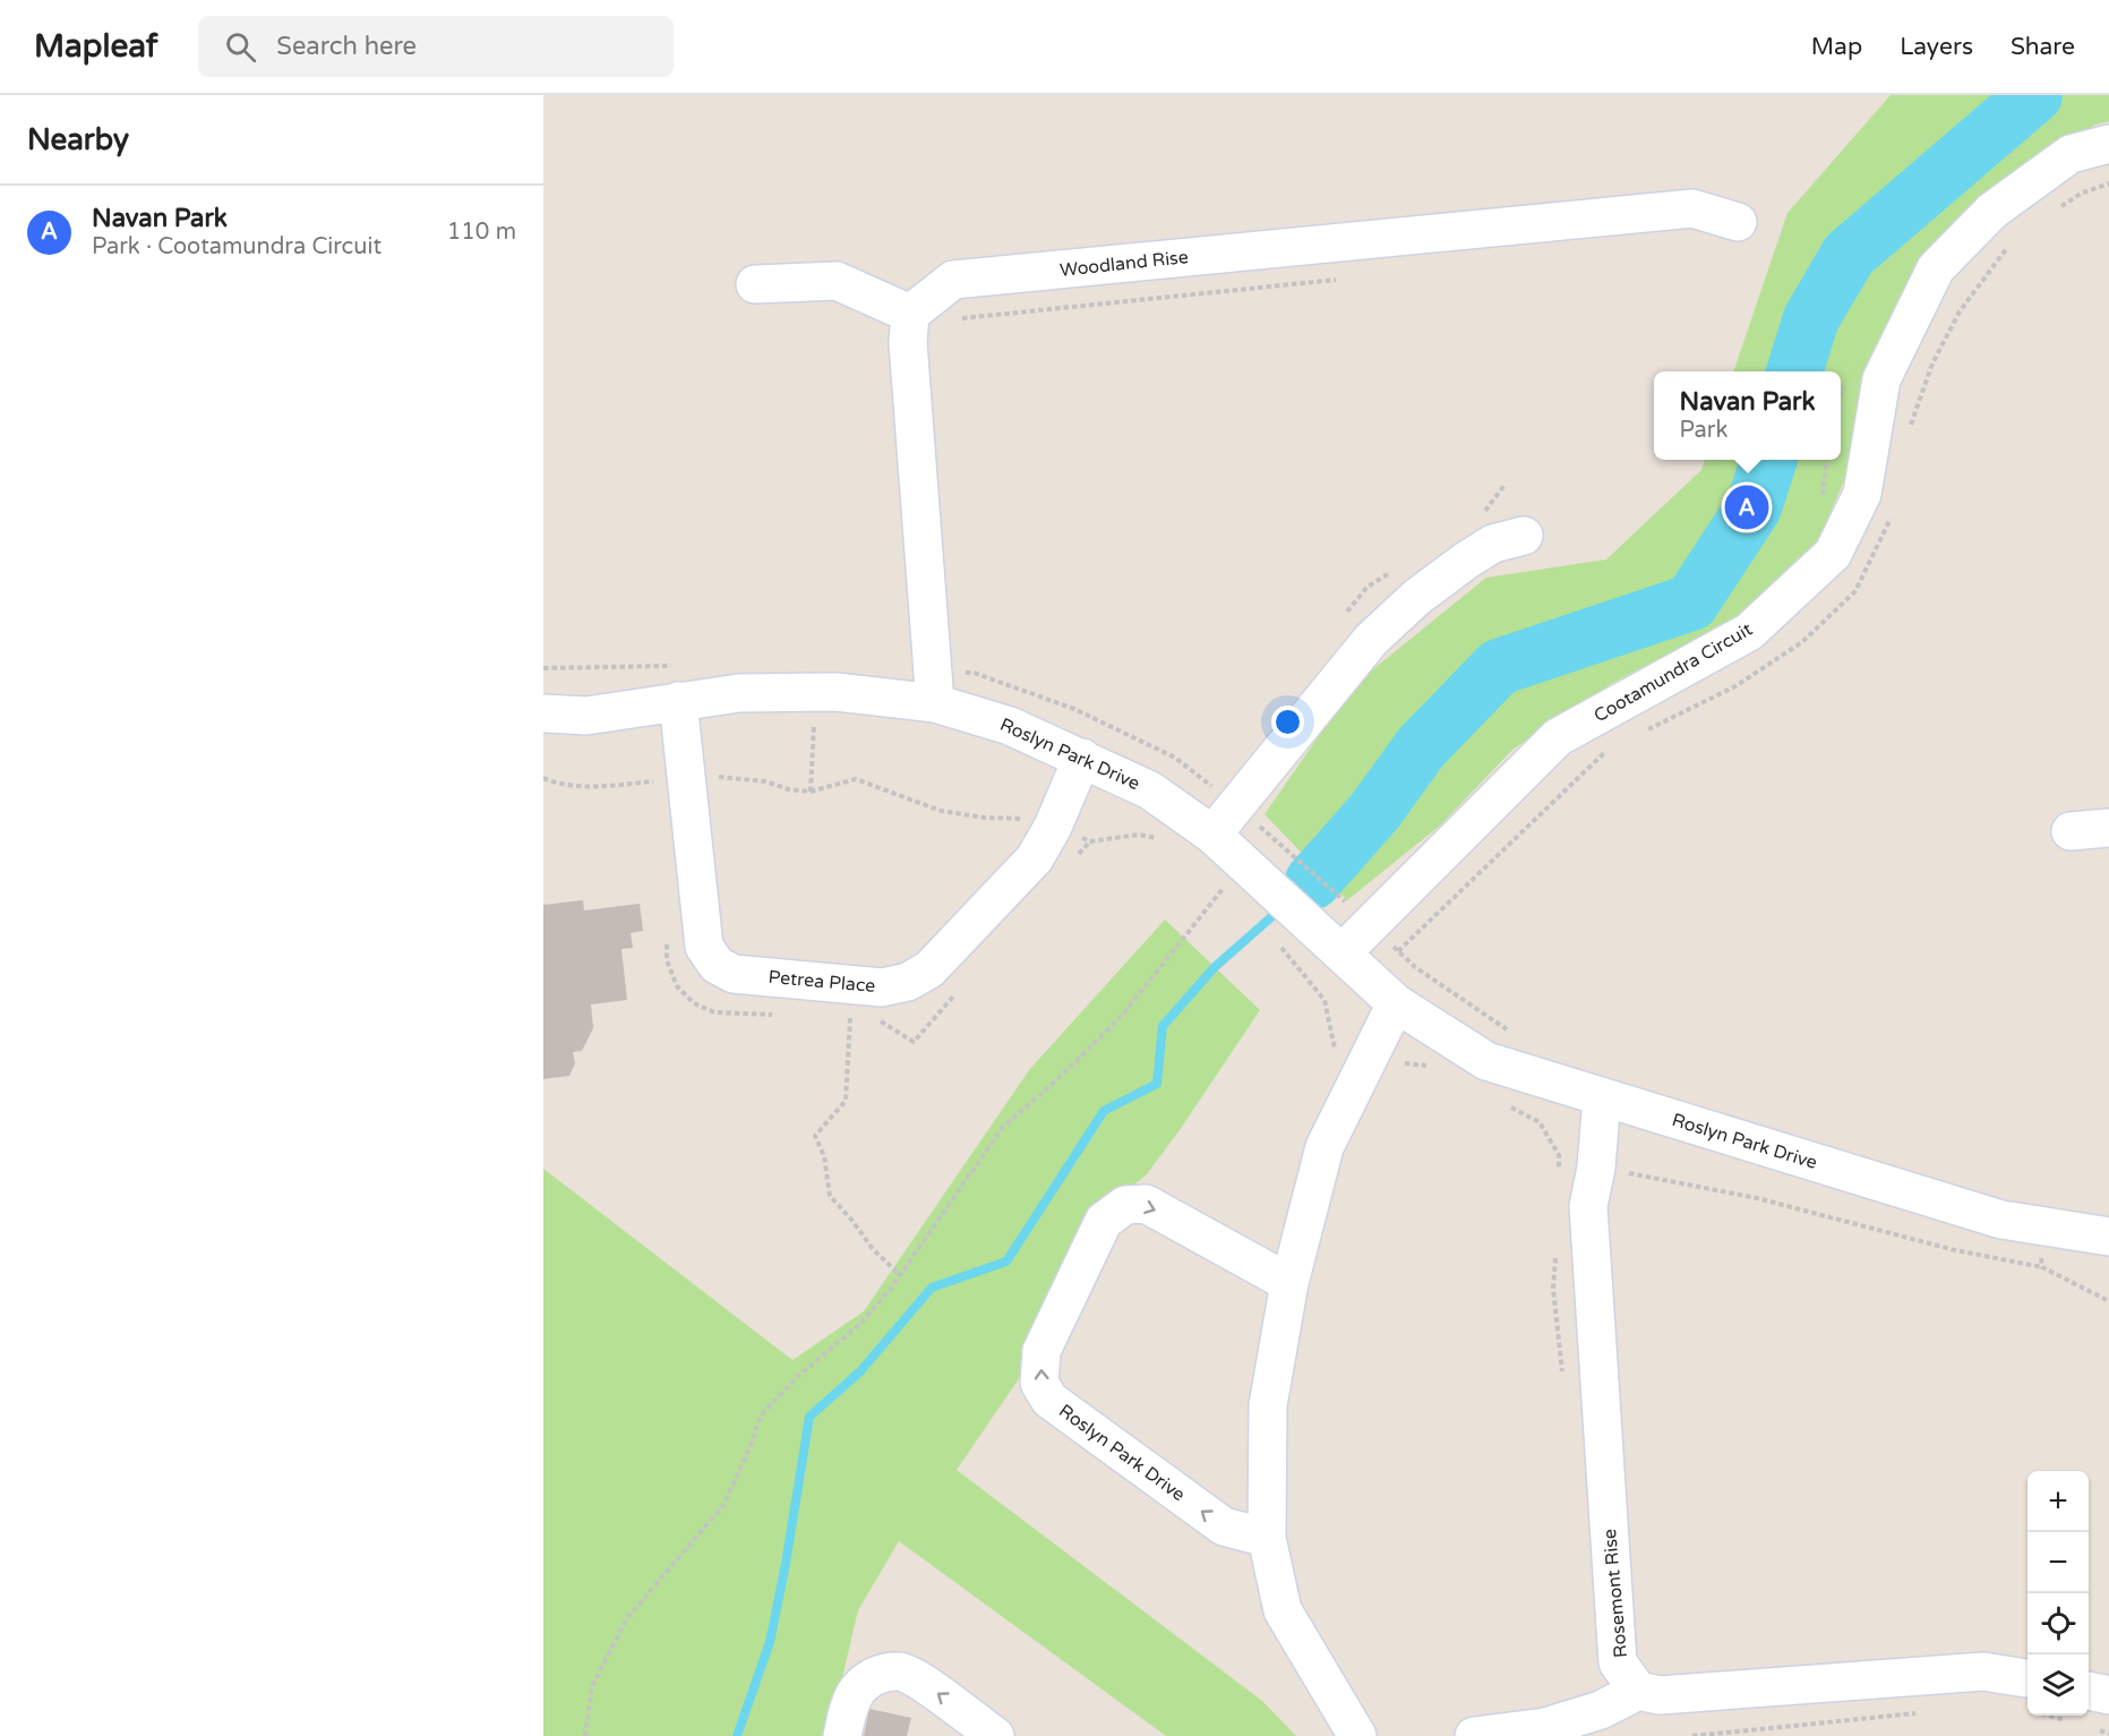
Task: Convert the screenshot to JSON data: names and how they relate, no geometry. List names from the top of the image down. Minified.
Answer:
{"streets":{"street":["Woodland Rise","Cootamundra Circuit","Roslyn Park Drive","Petrea Place","Rosemont Rise"]},"crossings":[["Cootamundra Circuit","Roslyn Park Drive"],["Roslyn Park Drive","Petrea Place"],["Roslyn Park Drive","Rosemont Rise"]],"page":{"header":"Mapleaf","search":"Search here","nav":["Map","Layers","Share"],"heading":"Nearby","list":[{"mark":"A","name":"Navan Park","note":"Park · Cootamundra Circuit","value":"110 m"}],"popup":["Navan Park","Park"],"pins":"A","map_buttons":["+","−"]}}
